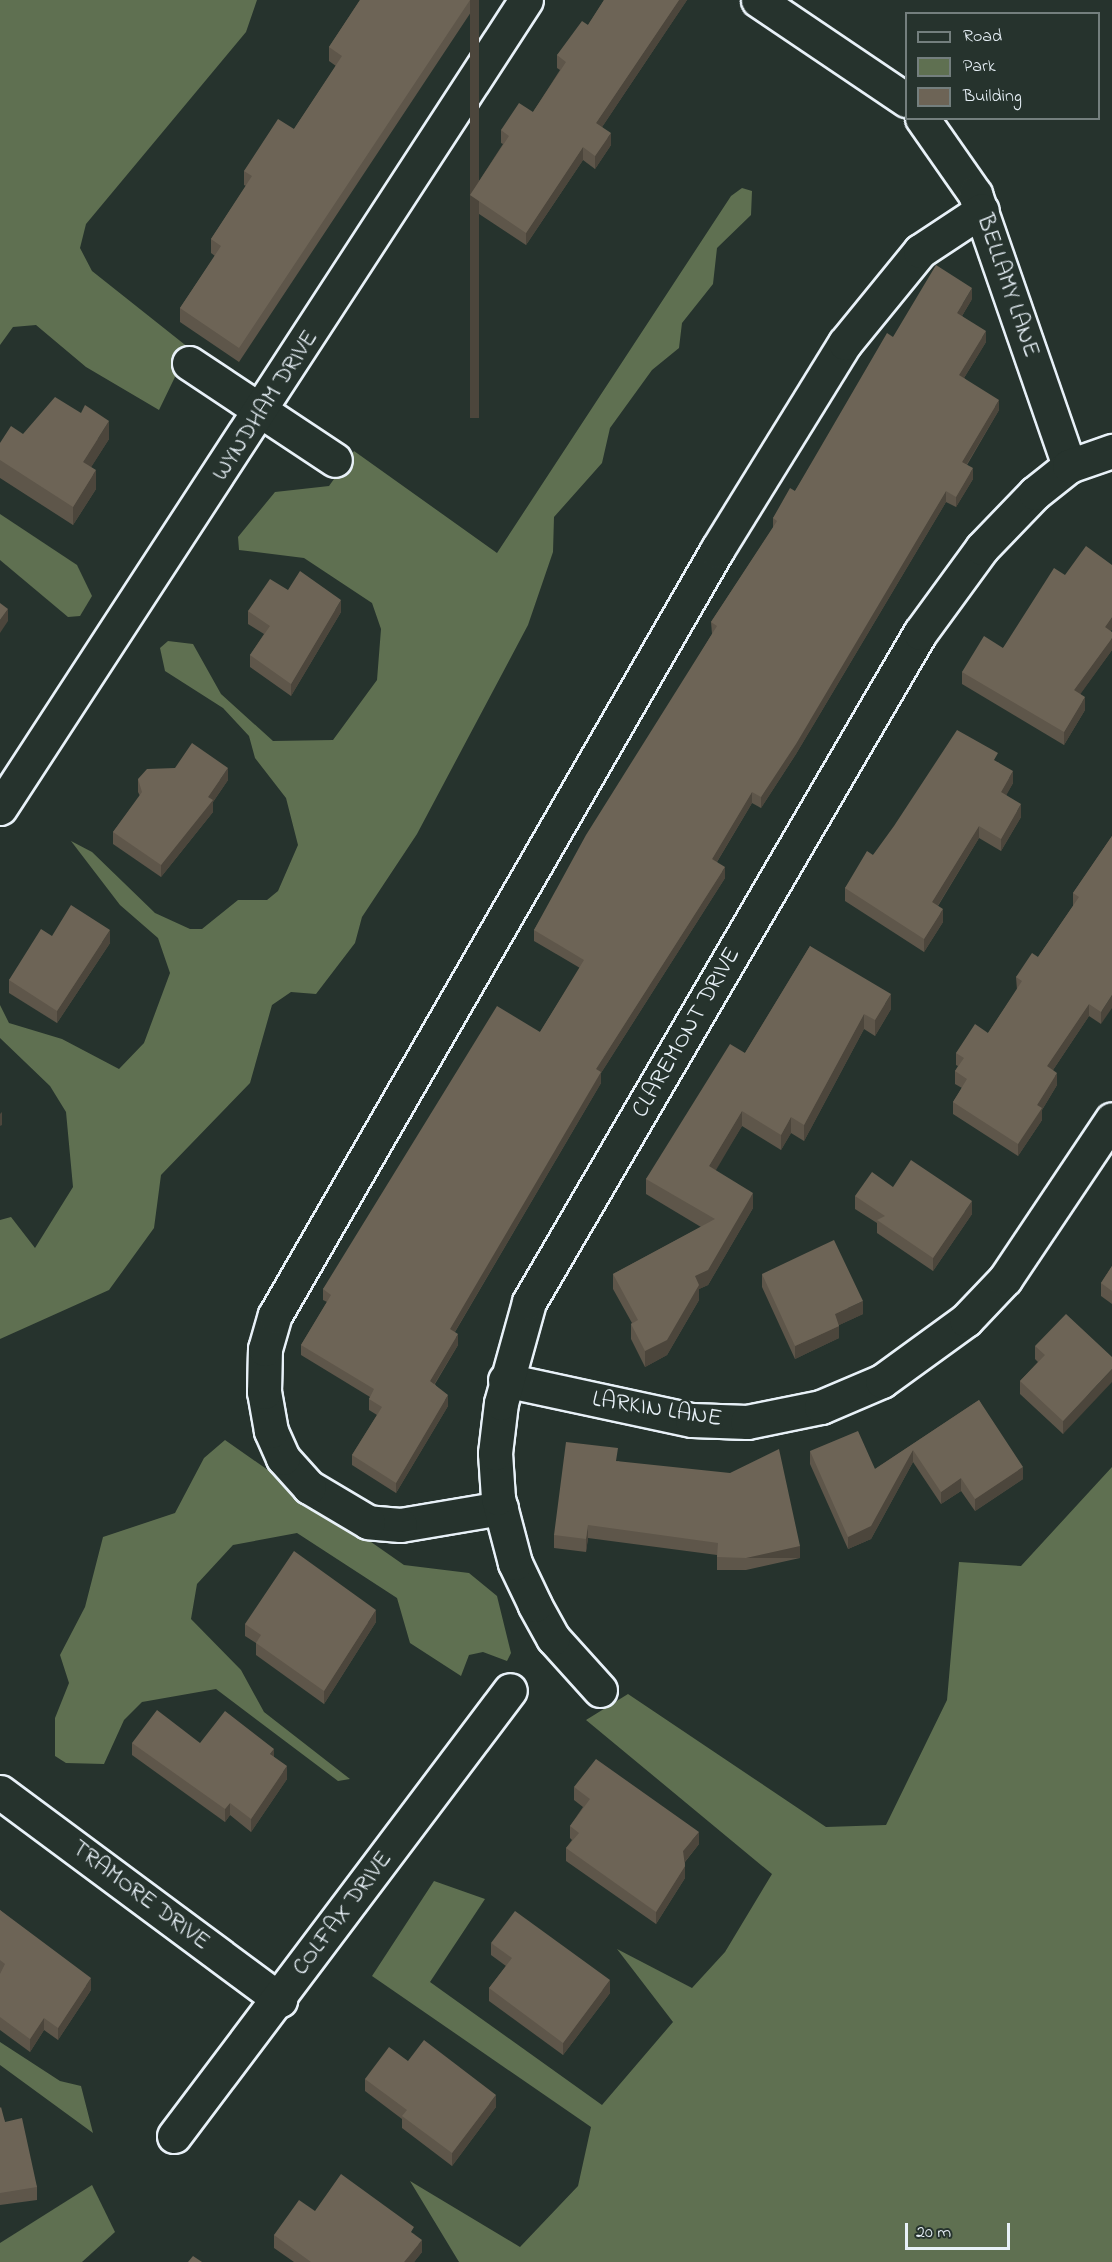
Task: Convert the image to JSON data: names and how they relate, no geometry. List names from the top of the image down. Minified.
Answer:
{"streets":{"street":["BELLAMY LANE","WYNDHAM DRIVE","CLAREMONT DRIVE","LARKIN LANE","TRAMORE DRIVE","COLFAX DRIVE"]},"crossings":[["BELLAMY LANE","CLAREMONT DRIVE"],["CLAREMONT DRIVE","LARKIN LANE"],["TRAMORE DRIVE","COLFAX DRIVE"]],"legend":["Road","Park","Building"],"scale_bar":"20 m"}
